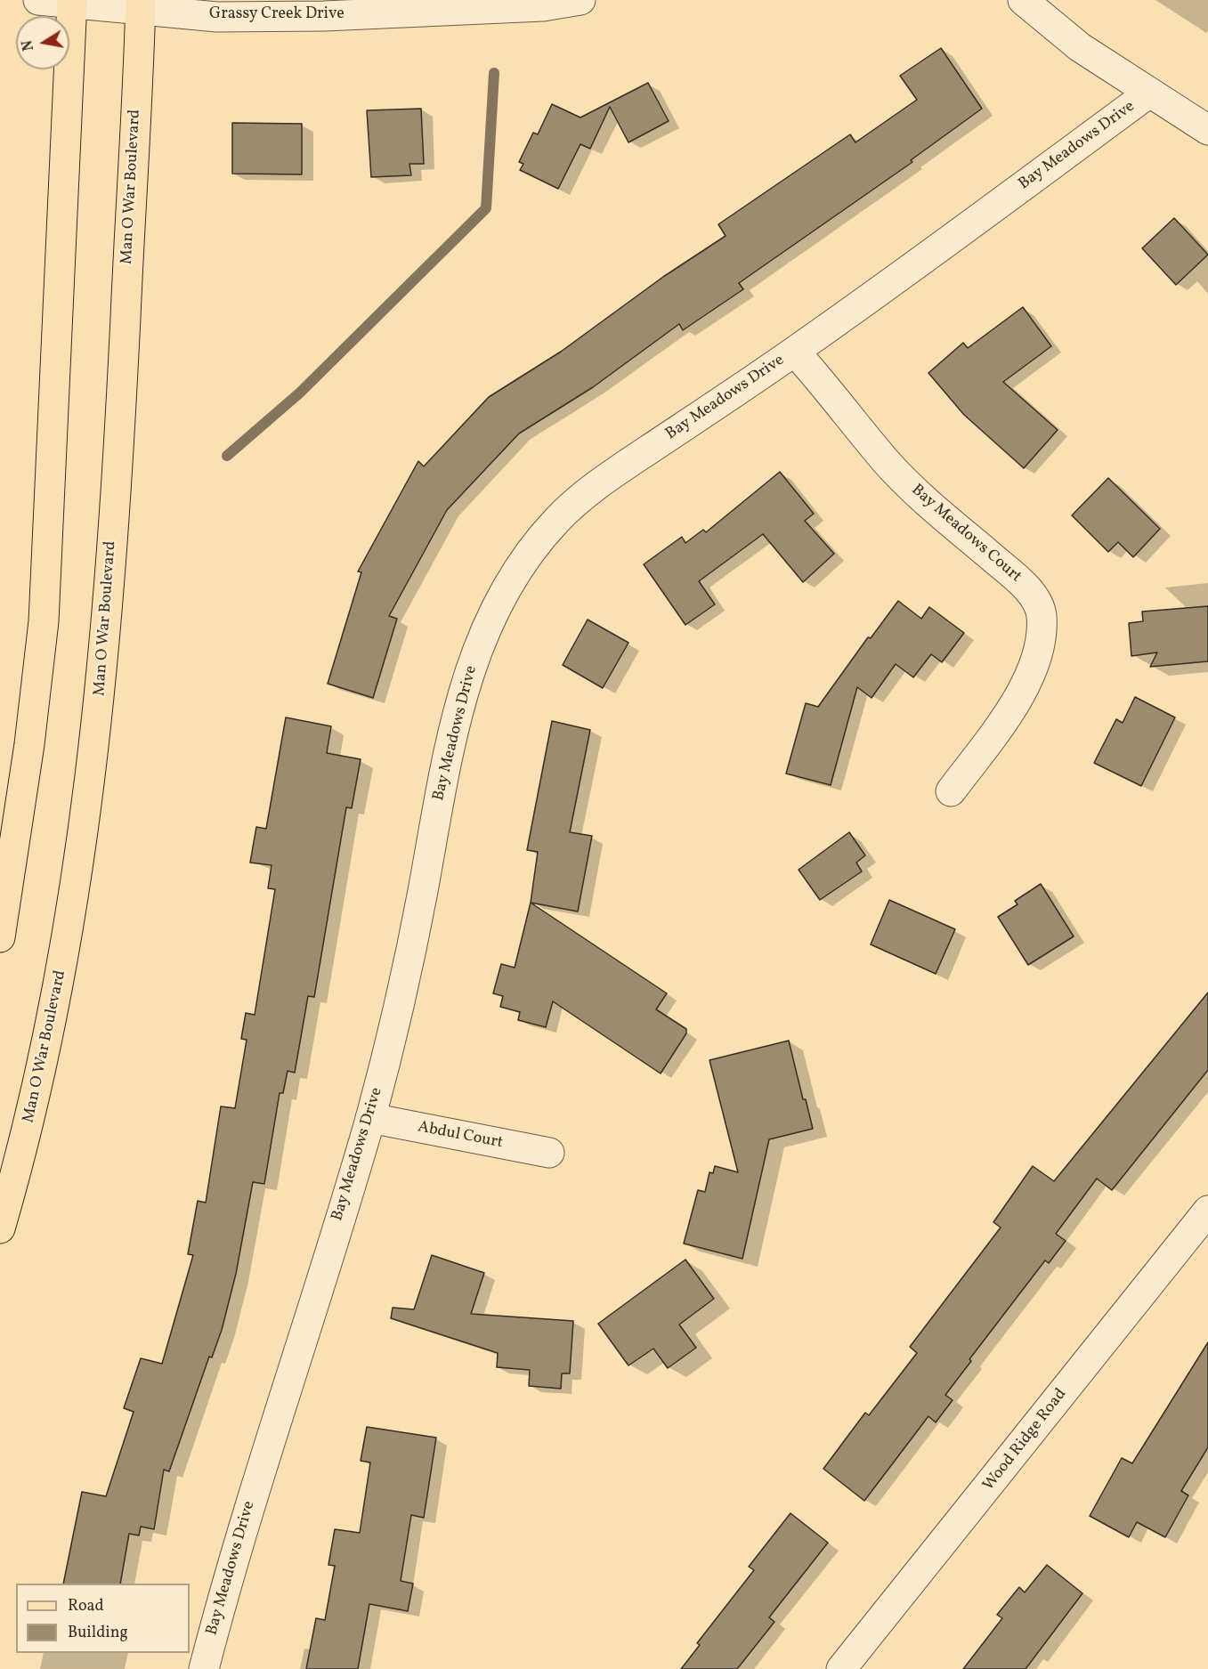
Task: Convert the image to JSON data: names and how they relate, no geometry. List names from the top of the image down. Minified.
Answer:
{"streets":{"main road":["Man O War Boulevard"],"street":["Grassy Creek Drive","Bay Meadows Drive","Bay Meadows Court","Abdul Court","Wood Ridge Road"]},"crossings":[["Grassy Creek Drive","Man O War Boulevard"],["Bay Meadows Drive","Bay Meadows Court"],["Bay Meadows Drive","Abdul Court"]],"legend":["Road","Building"],"north":"left"}
